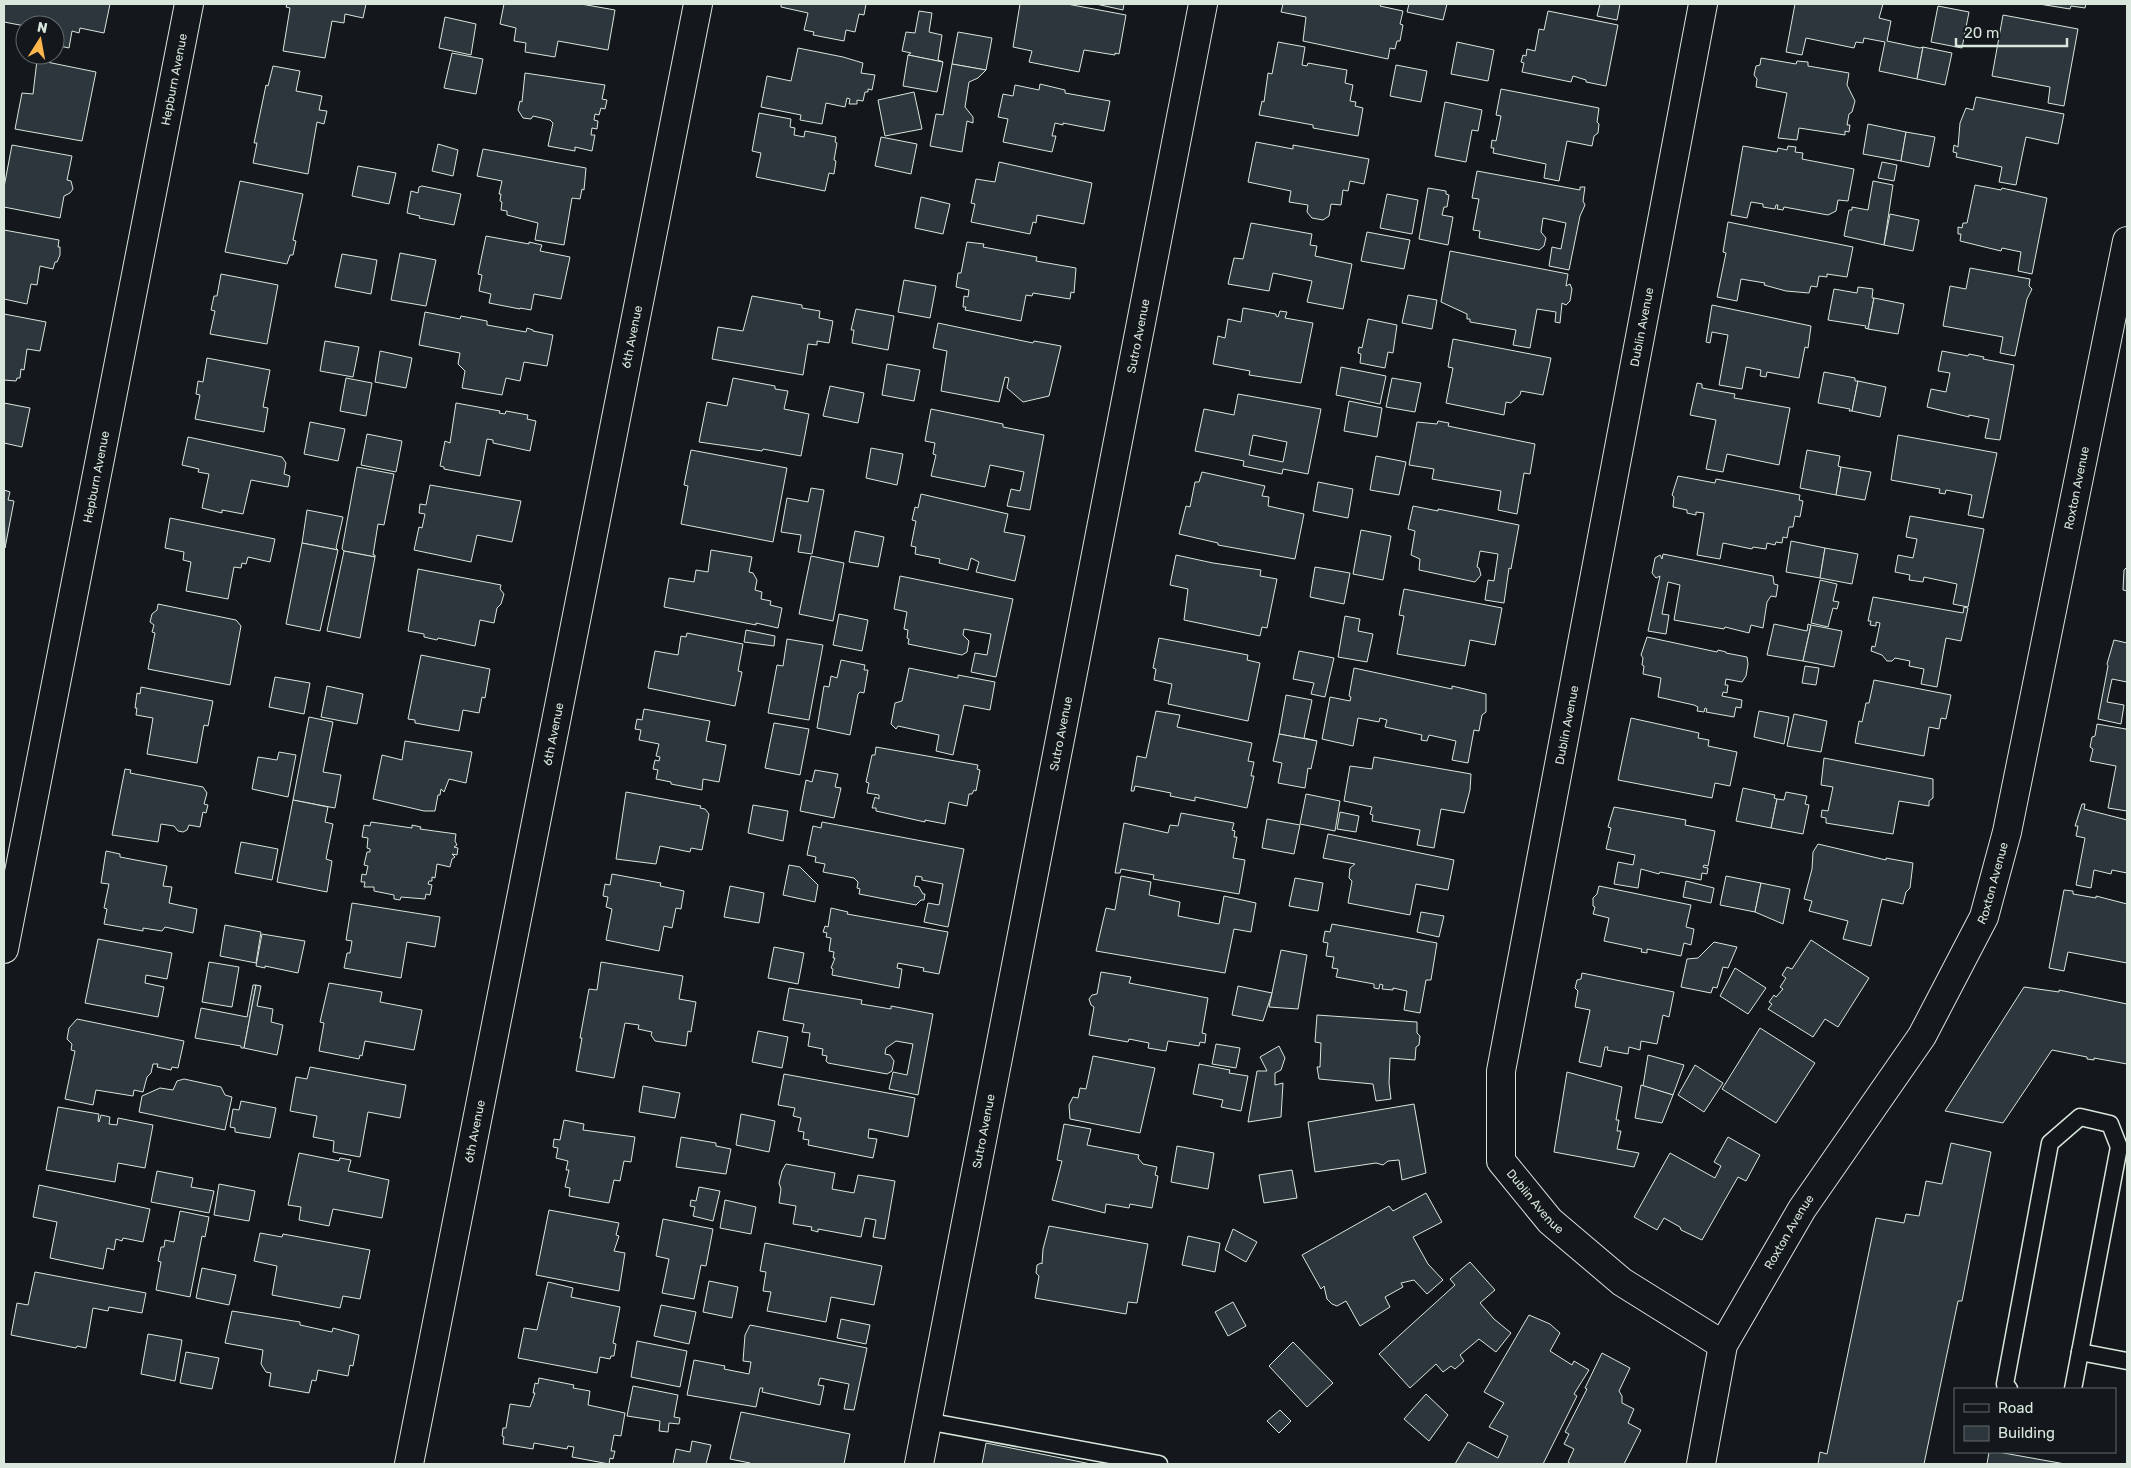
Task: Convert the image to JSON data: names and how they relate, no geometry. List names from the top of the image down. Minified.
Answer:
{"streets":{"street":["Hepburn Avenue","Dublin Avenue","Sutro Avenue","6th Avenue","Roxton Avenue"]},"crossings":[["Dublin Avenue","Roxton Avenue"]],"legend":["Road","Building"],"scale_bar":"20 m","north":"top"}
